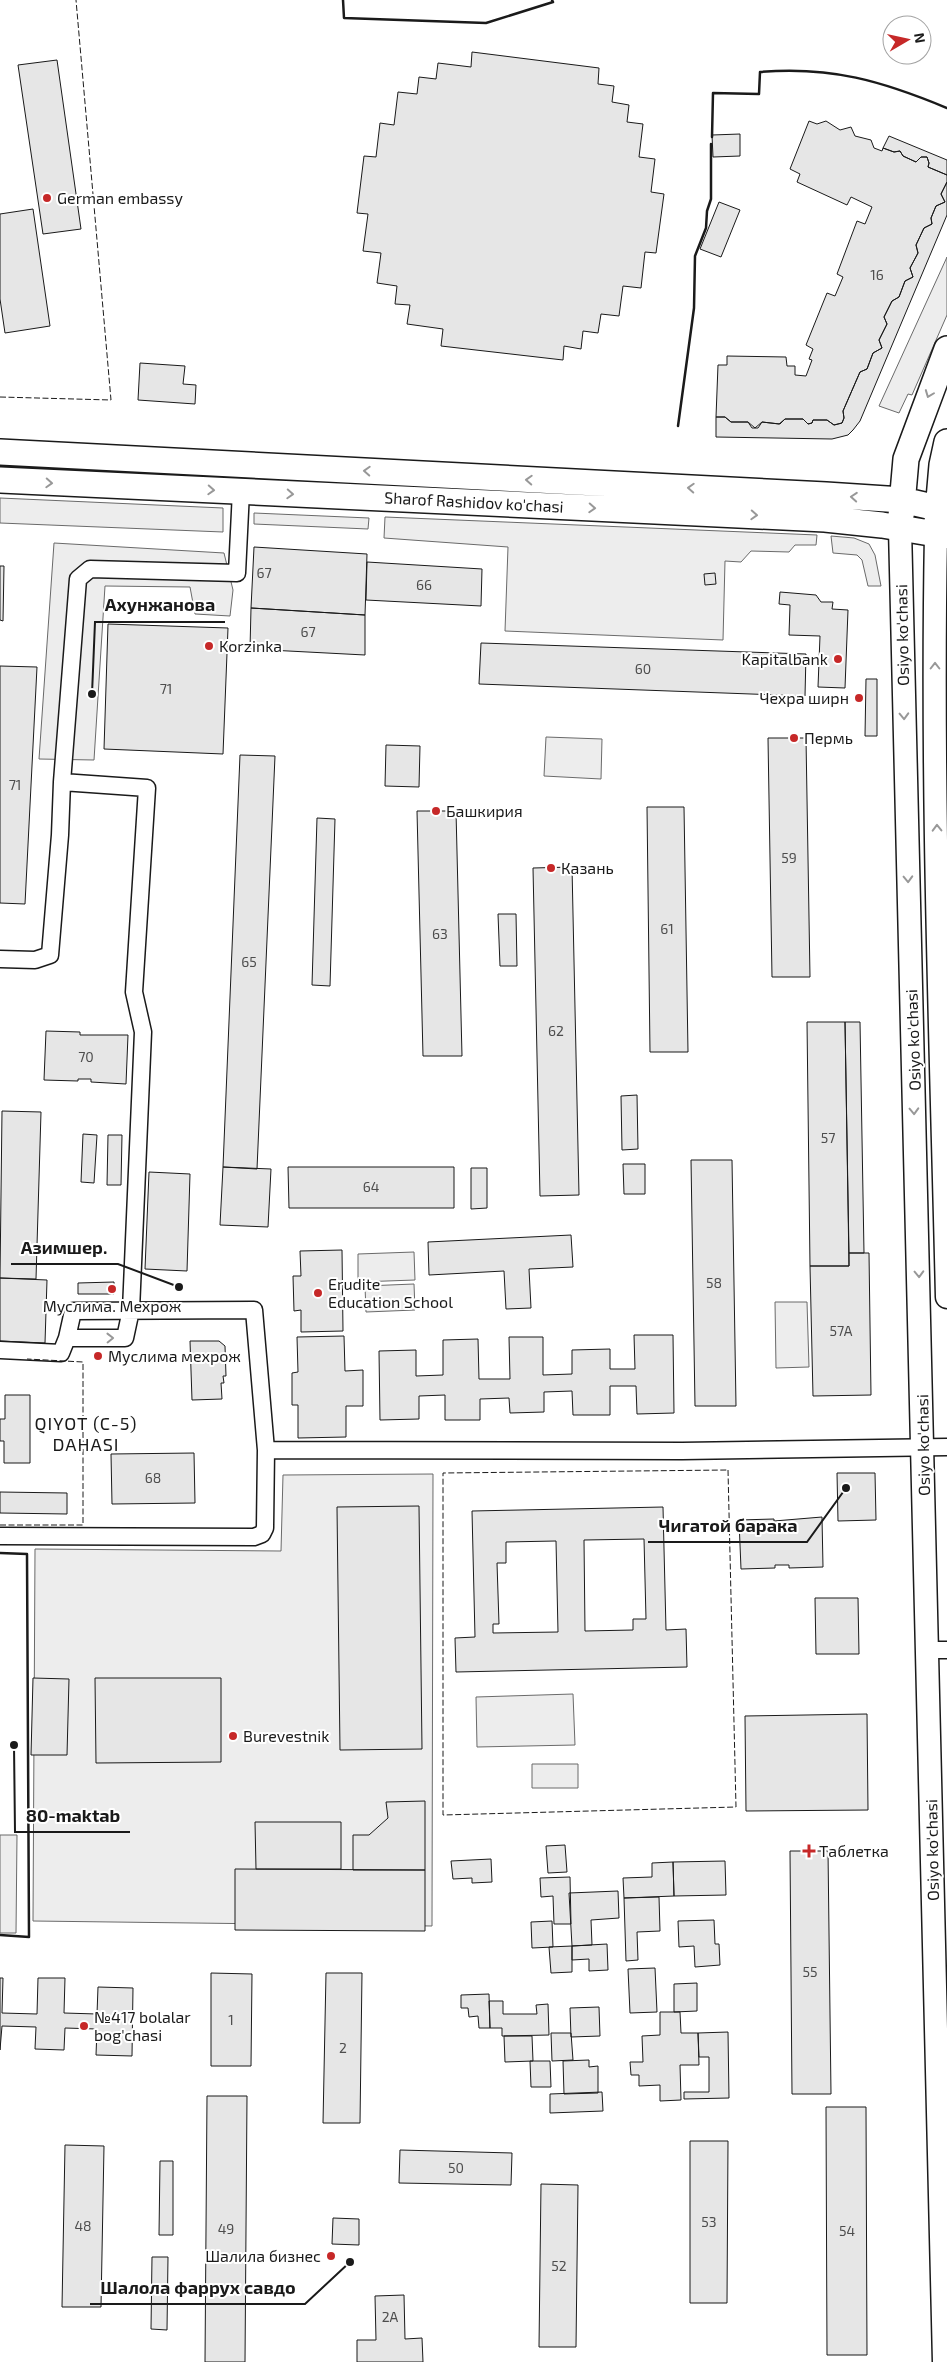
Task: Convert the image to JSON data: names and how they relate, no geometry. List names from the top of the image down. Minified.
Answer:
{"streets":{"main road":["Sharof Rashidov ko'chasi","Osiyo ko'chasi"]},"crossings":[["Sharof Rashidov ko'chasi","Osiyo ko'chasi"]],"districts":["QIYOT (C-5) DAHASI"],"places":{"other":["German embassy","Korzinka","Kapitalbank","Ахунжанова","Чехра ширн","Пермь","Башкирия","Казань","Азимшер.","Муслима. Мехрож","Erudite Education School","Муслима мехрож","Чигатой барака","Burevestnik","80-maktab","№417 bolalar bog'chasi","Шалила бизнес","Шалола фаррух савдо"],"health":["Таблетка"]},"house_numbers":["16","67","66","67","60","71","71","59","61","63","65","62","70","57","64","58","57A","68","55","1","2","50","53","48","49","54","52","2А"],"north":"right"}
